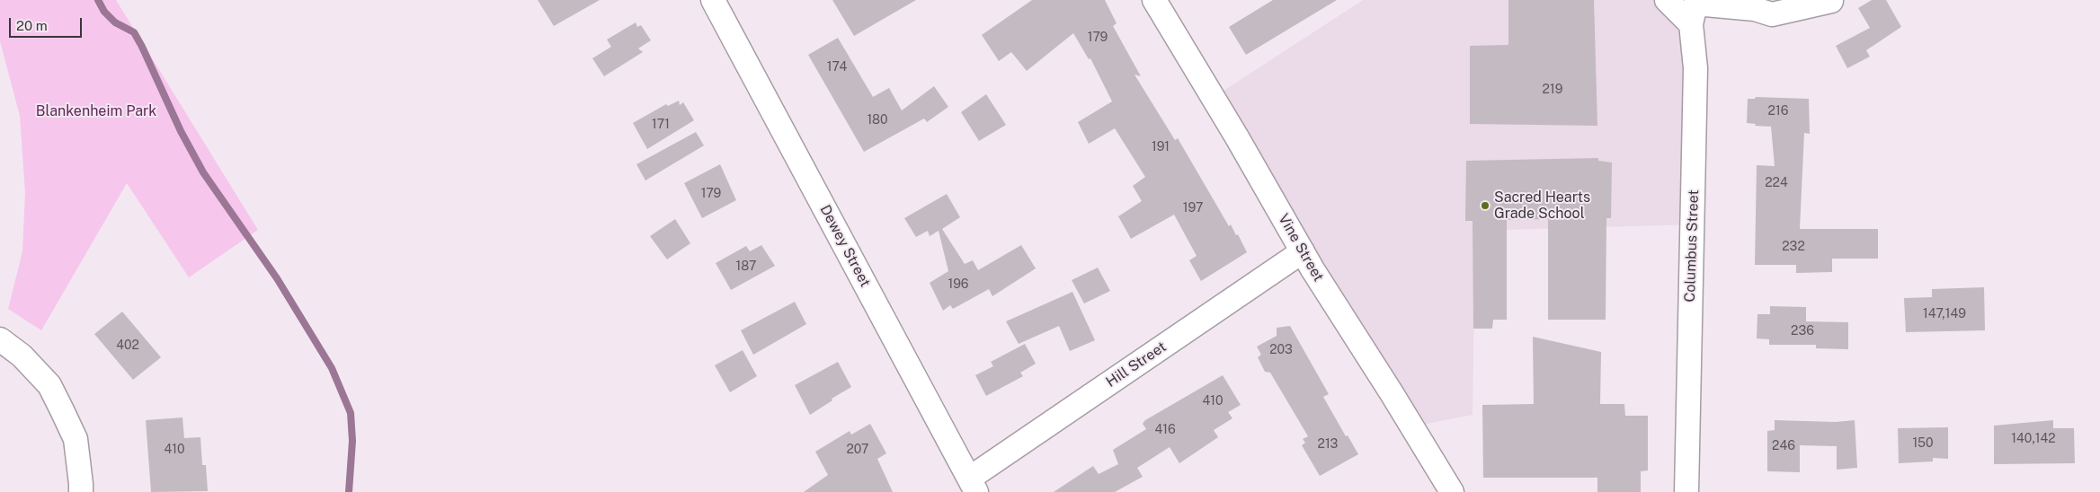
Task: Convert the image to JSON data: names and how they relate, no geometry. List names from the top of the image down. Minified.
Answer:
{"streets":{"street":["Dewey Street","Columbus Street","Vine Street","Hill Street"]},"crossings":[["Dewey Street","Hill Street"],["Vine Street","Hill Street"]],"parks":["Blankenheim Park"],"places":["Sacred Hearts Grade School"],"house_numbers":["179","174","219","216","180","171","191","224","179","197","232","187","196","147,149","236","402","203","410","416","140,142","150","213","246","410","207"],"scale_bar":"20 m"}
